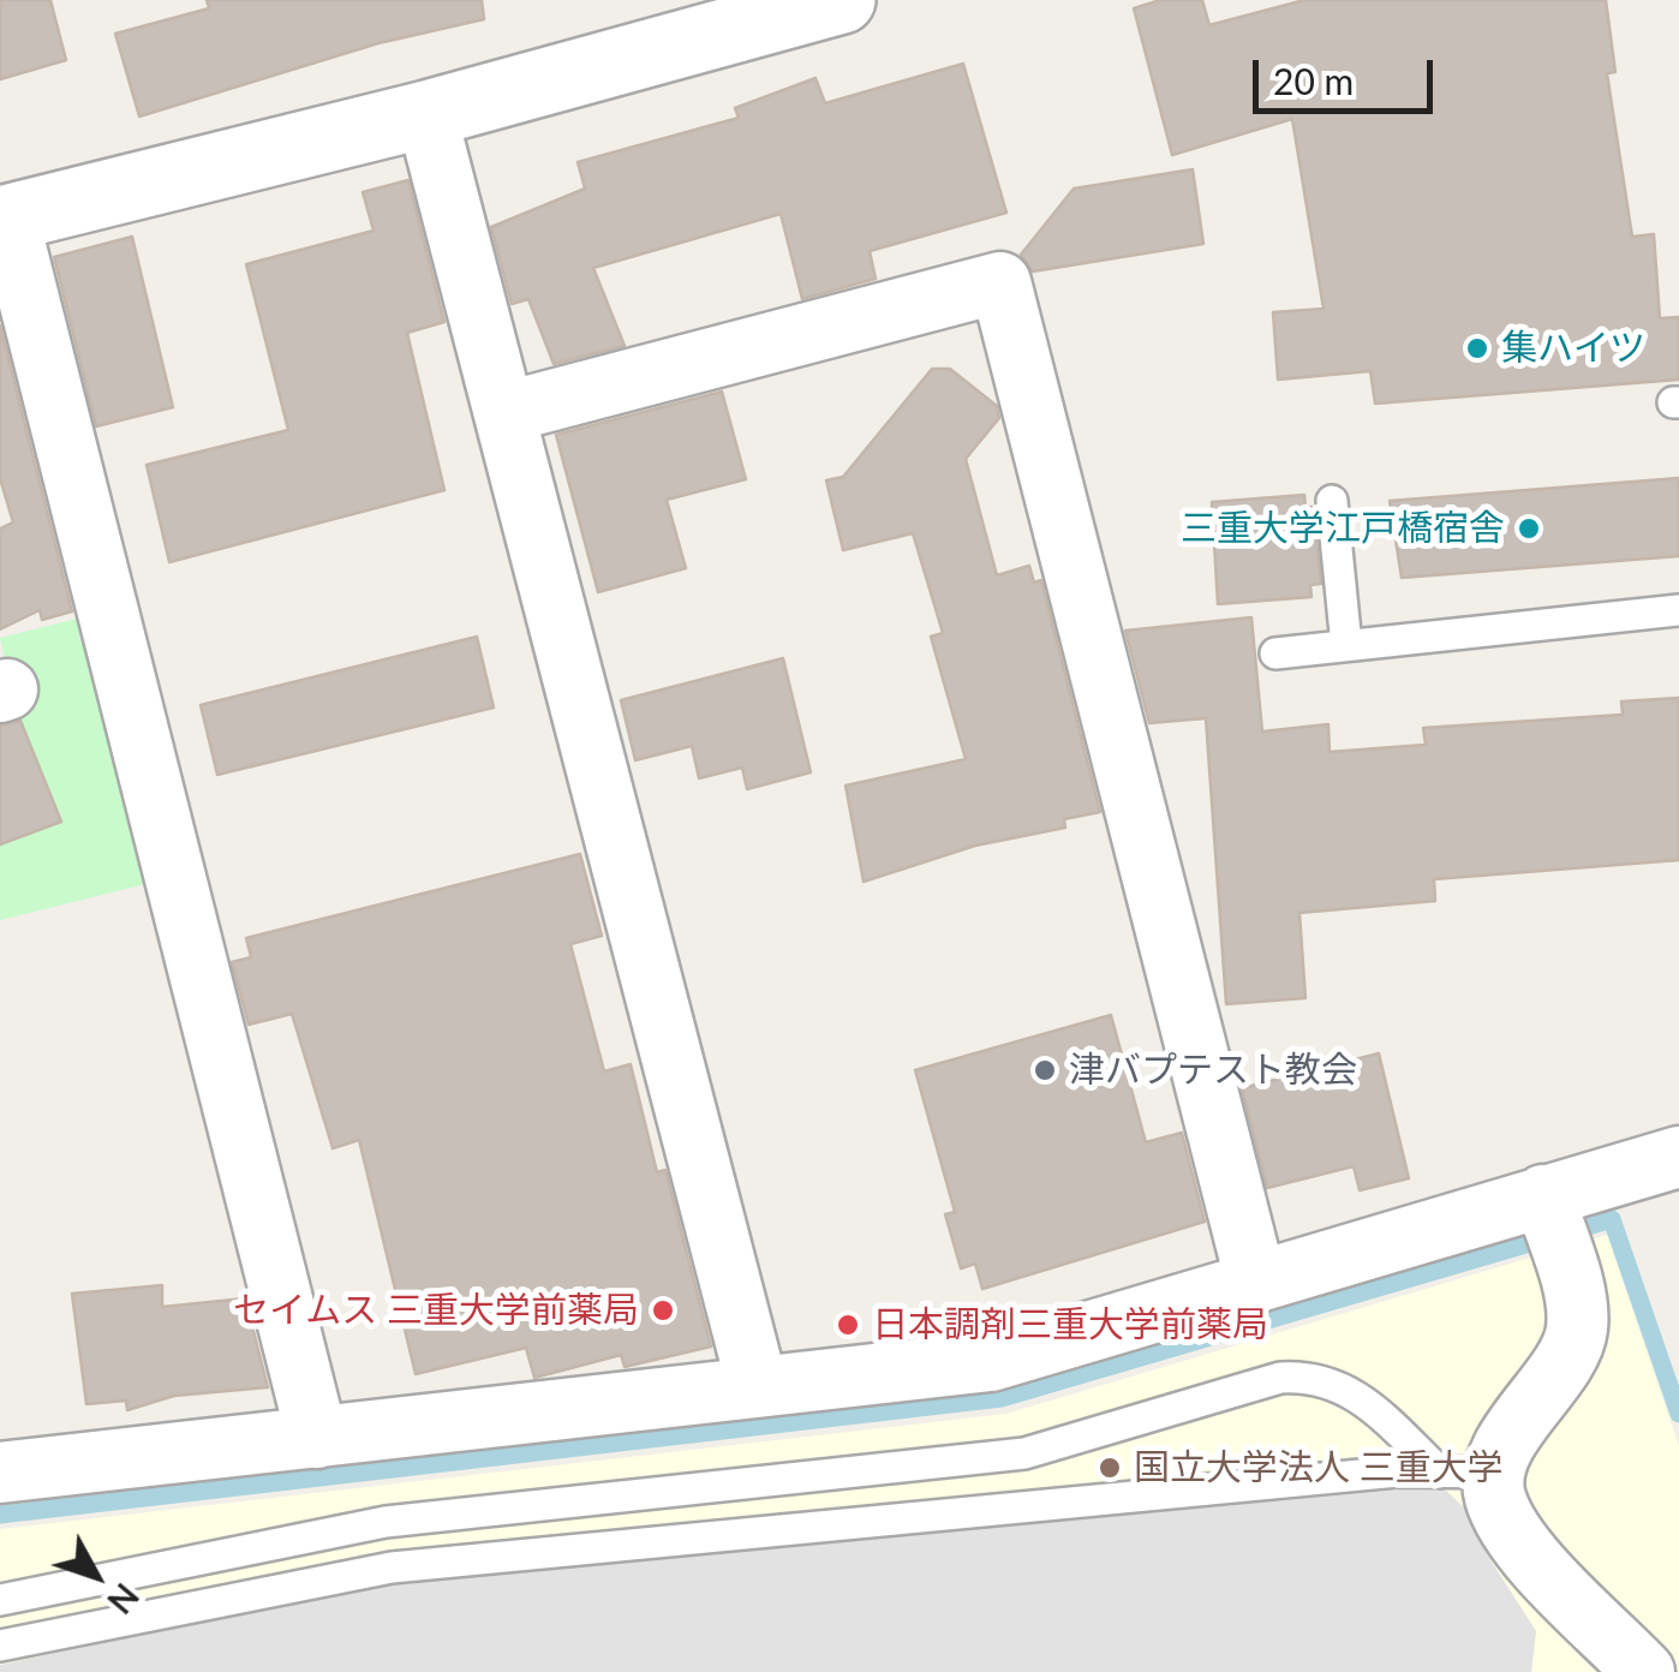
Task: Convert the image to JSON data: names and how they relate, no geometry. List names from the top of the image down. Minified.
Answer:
{"places":["集ハイツ","三重大学江戸橋宿舎","津バプテスト教会","セイムス 三重大学前薬局","日本調剤三重大学前薬局","国立大学法人 三重大学"],"scale_bar":"20 m","north":"bottom right"}
